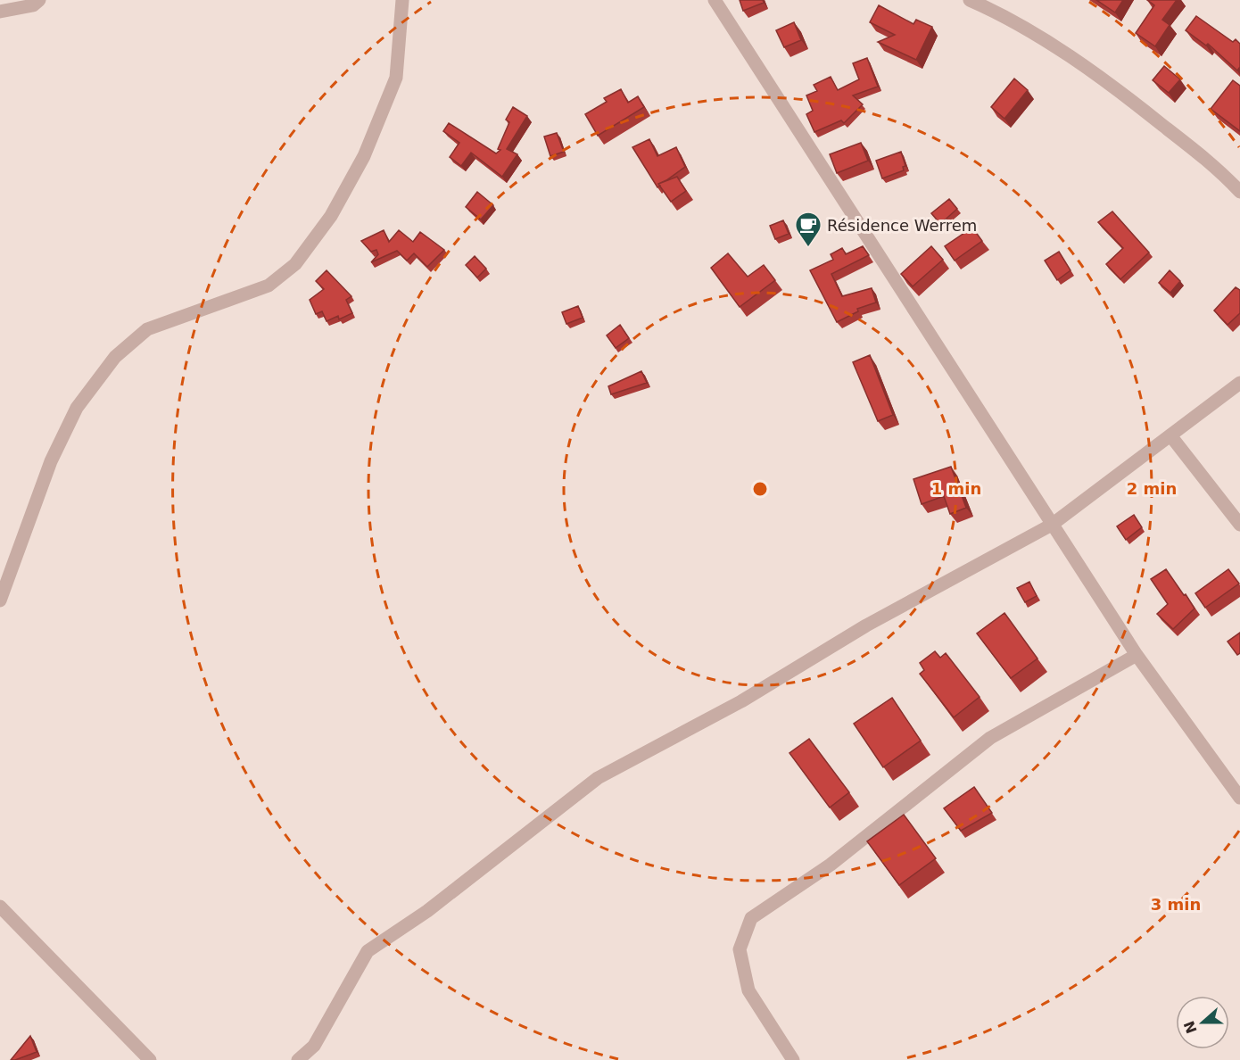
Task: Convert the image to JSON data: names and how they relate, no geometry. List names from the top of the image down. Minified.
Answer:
{"places":{"cafe":["Résidence Werrem"]},"north":"left","rings":["1 min","2 min","3 min"]}
